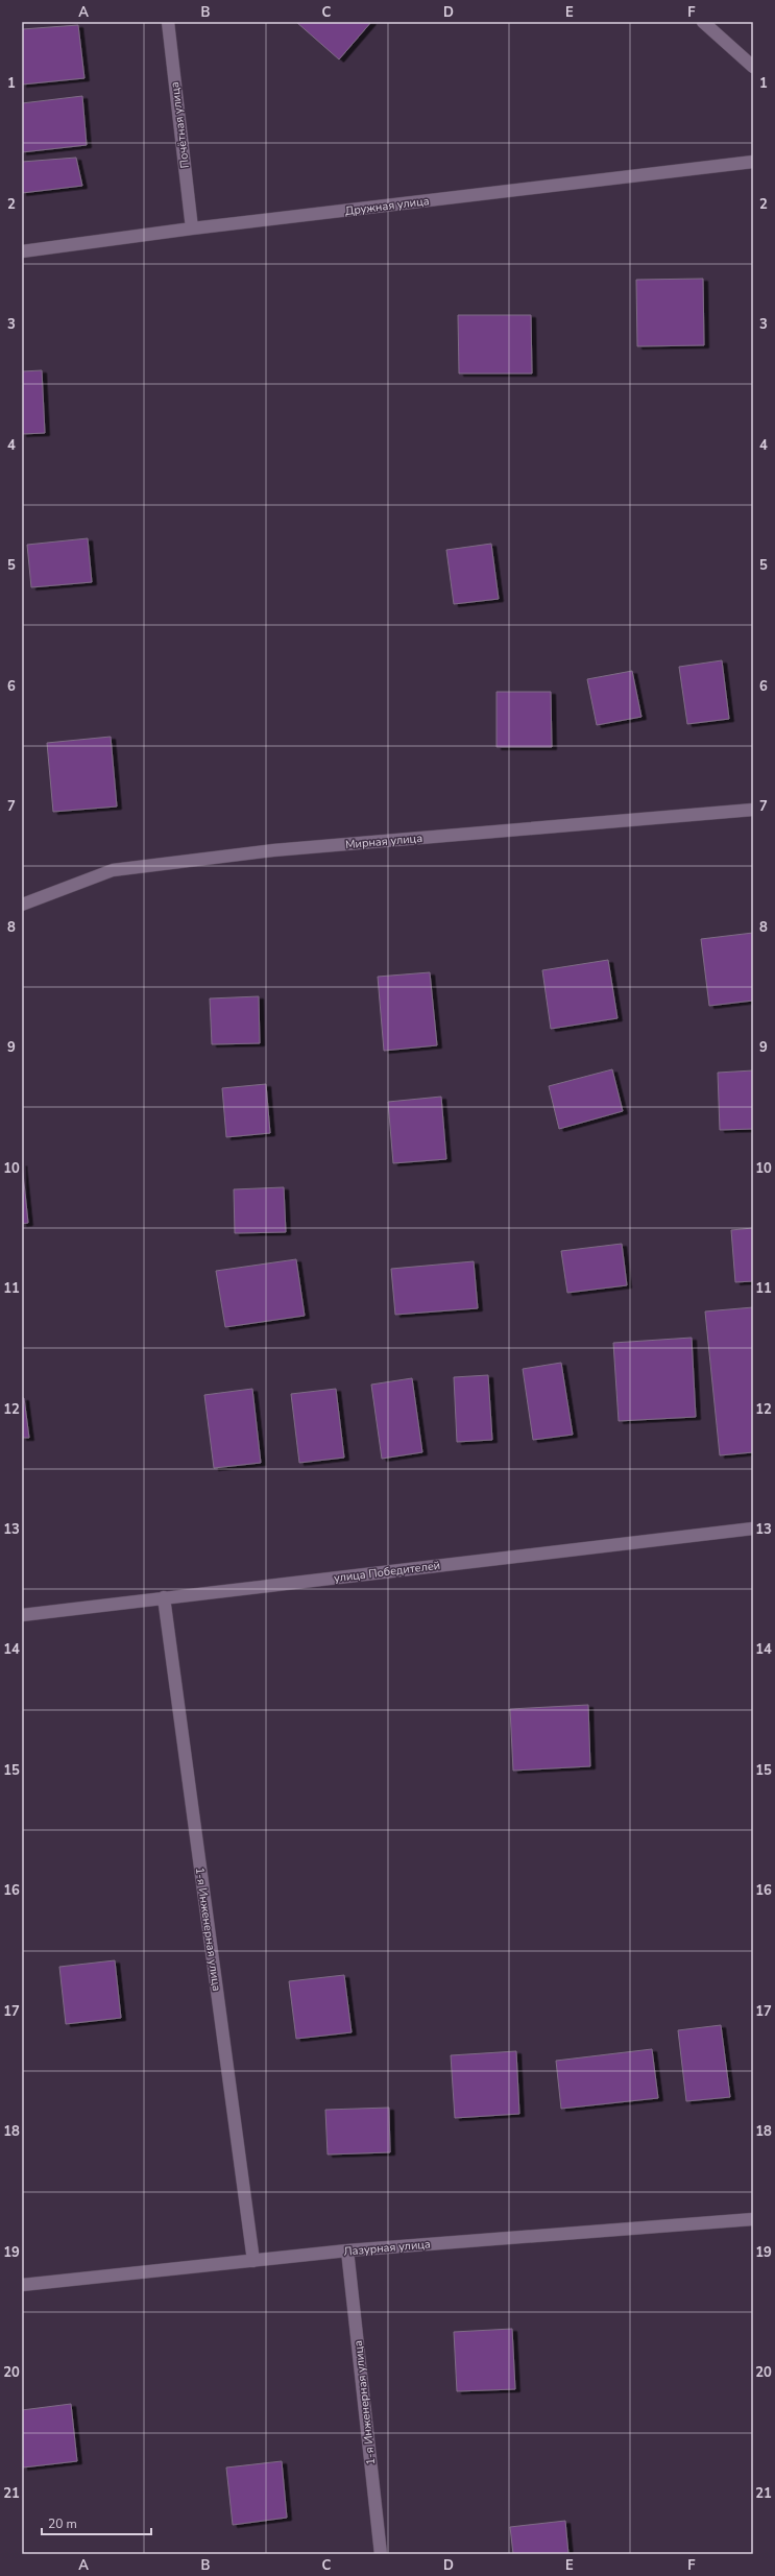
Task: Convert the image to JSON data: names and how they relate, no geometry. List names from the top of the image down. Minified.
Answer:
{"streets":{"street":["Почётная улица","Дружная улица","Мирная улица","улица Победителей","1-я Инженерная улица","Лазурная улица"]},"crossings":[["Почётная улица","Дружная улица"],["улица Победителей","1-я Инженерная улица"],["1-я Инженерная улица","Лазурная улица"]],"scale_bar":"20 m","grid":{"columns":["A","B","C","D","E","F"],"rows":["1","2","3","4","5","6","7","8","9","10","11","12","13","14","15","16","17","18","19","20","21"]}}
